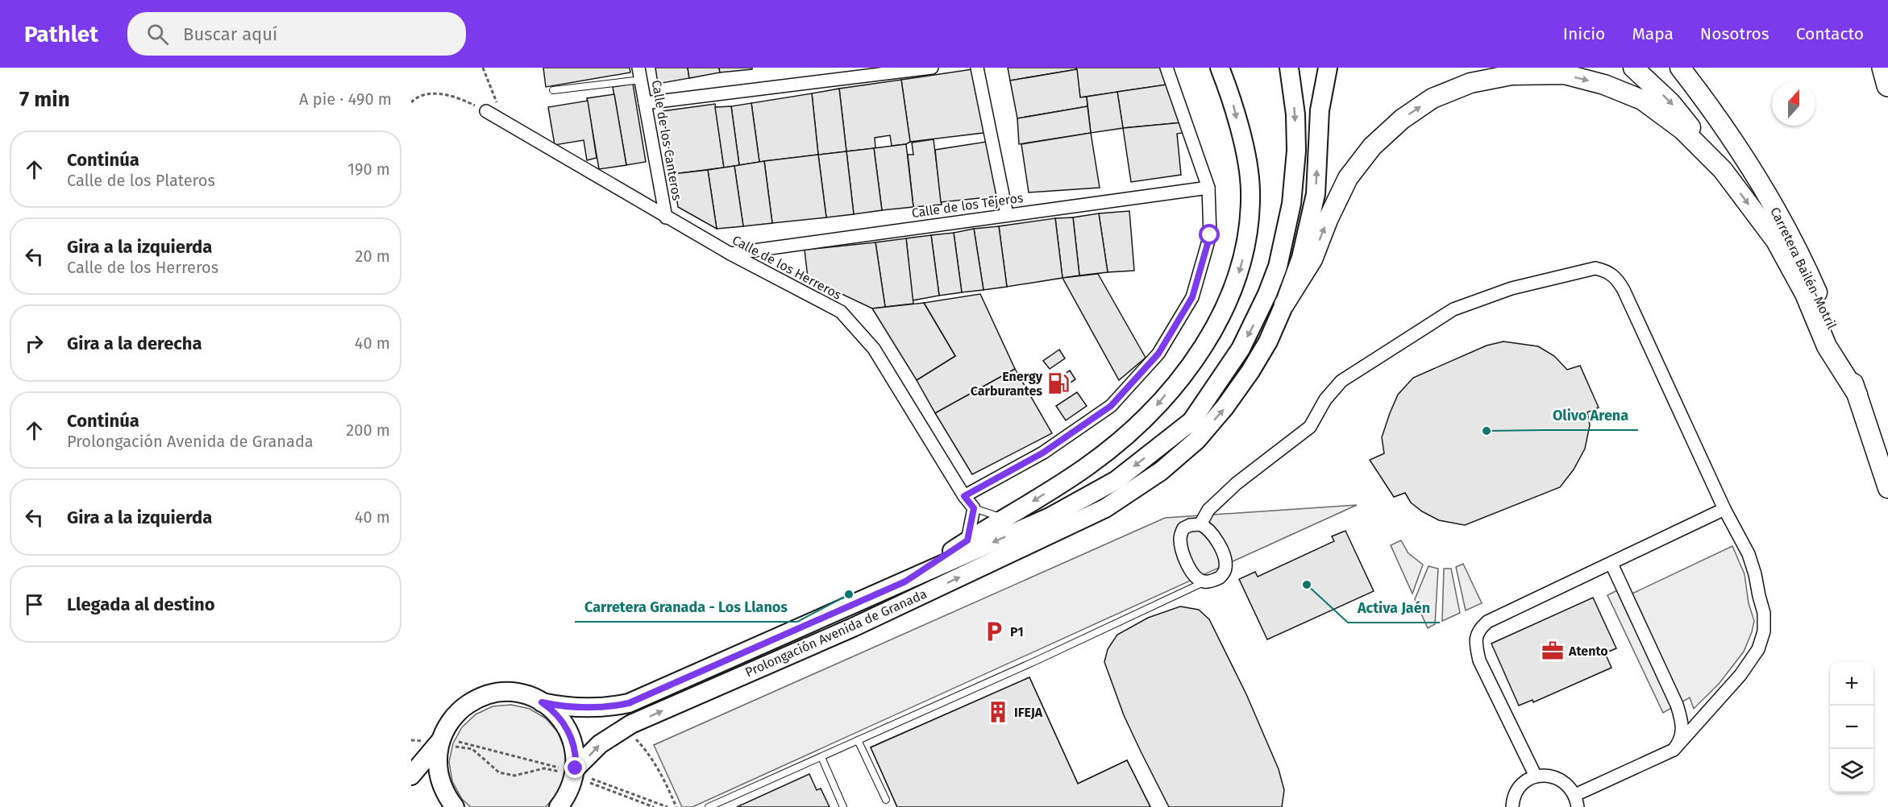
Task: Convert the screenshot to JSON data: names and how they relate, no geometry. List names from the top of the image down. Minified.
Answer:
{"streets":{"highway":["Carretera Bailén-Motril"],"main road":["Prolongación Avenida de Granada"],"street":["Calle de los Canteros","Calle de los Tejeros","Calle de los Herreros"]},"crossings":[["Calle de los Canteros","Calle de los Herreros"],["Calle de los Tejeros","Calle de los Herreros"]],"places":{"fuel station":["Energy Carburantes"],"other":["Olivo Arena","Activa Jaén","Carretera Granada - Los Llanos"],"parking":["P1"],"office":["Atento"],"building":["IFEJA"]},"north":"top","page":{"header":"Pathlet","search":"Buscar aquí","nav":["Inicio","Mapa","Nosotros","Contacto"],"heading":["7 min","A pie · 490 m"],"list":[["Continúa","Calle de los Plateros","190 m"],["Gira a la izquierda","Calle de los Herreros","20 m"],["Gira a la derecha","40 m"],["Continúa","Prolongación Avenida de Granada","200 m"],["Gira a la izquierda","40 m"],"Llegada al destino"],"map_buttons":["+","−"]}}
